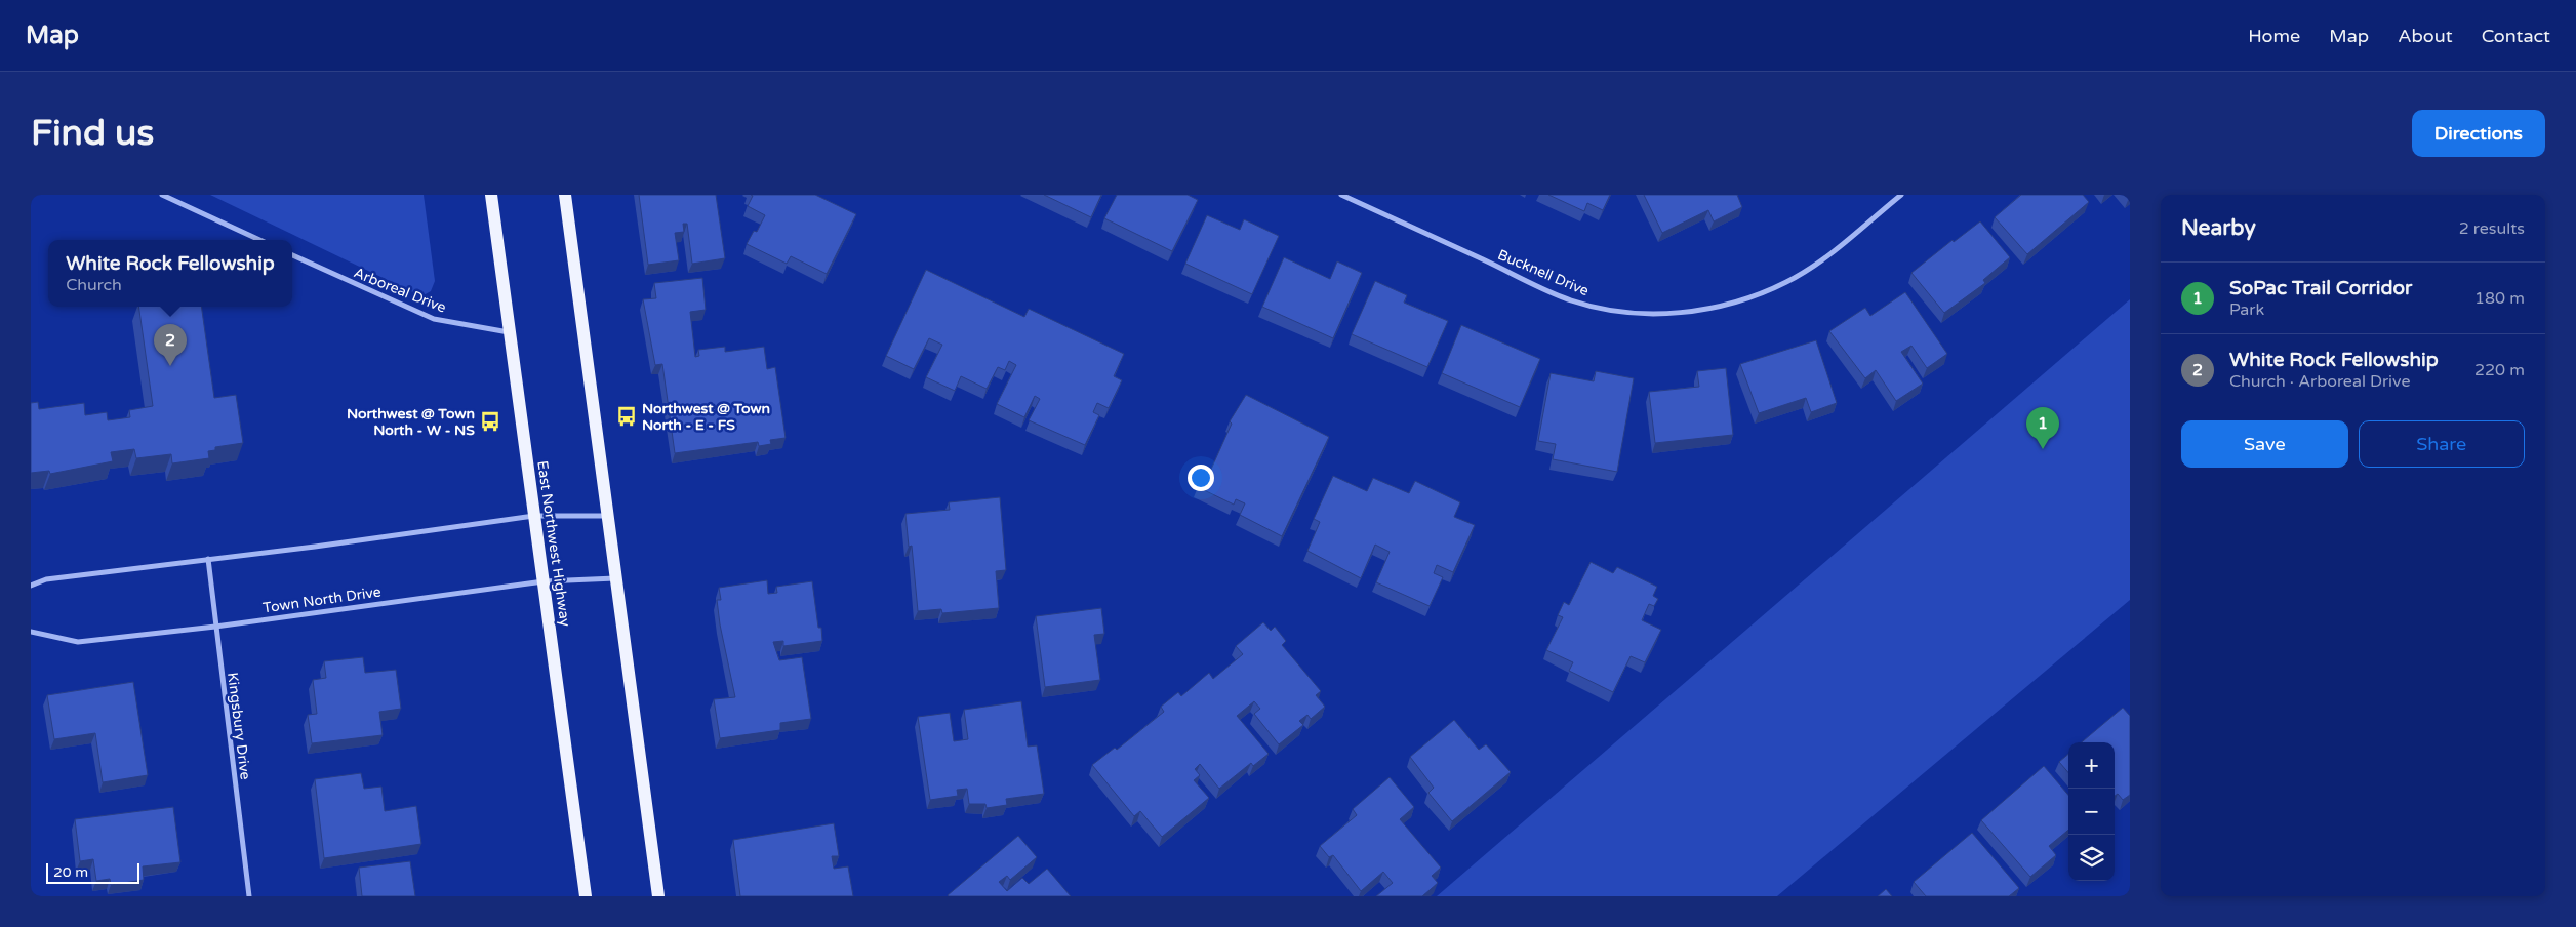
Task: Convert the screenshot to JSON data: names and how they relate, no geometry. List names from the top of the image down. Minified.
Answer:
{"streets":{"main road":["East Northwest Highway"],"street":["Bucknell Drive","Arboreal Drive","Town North Drive","Kingsbury Drive"]},"crossings":[["Arboreal Drive","East Northwest Highway"],["East Northwest Highway","Town North Drive"],["Town North Drive","Kingsbury Drive"]],"places":{"bus stop":["Northwest @ Town North - E - FS","Northwest @ Town North - W - NS"]},"scale_bar":"20 m","page":{"header":"Map","nav":["Home","Map","About","Contact"],"buttons":["Directions",["Save","Share"]],"title":"Find us","heading":["Nearby","2 results"],"popup":["White Rock Fellowship","Church"],"list":[{"mark":"1","name":"SoPac Trail Corridor","note":"Park","value":"180 m"},{"mark":"2","name":"White Rock Fellowship","note":"Church · Arboreal Drive","value":"220 m"}],"pins":["2","1"],"map_buttons":["+","−"],"scale":"20 m"}}
